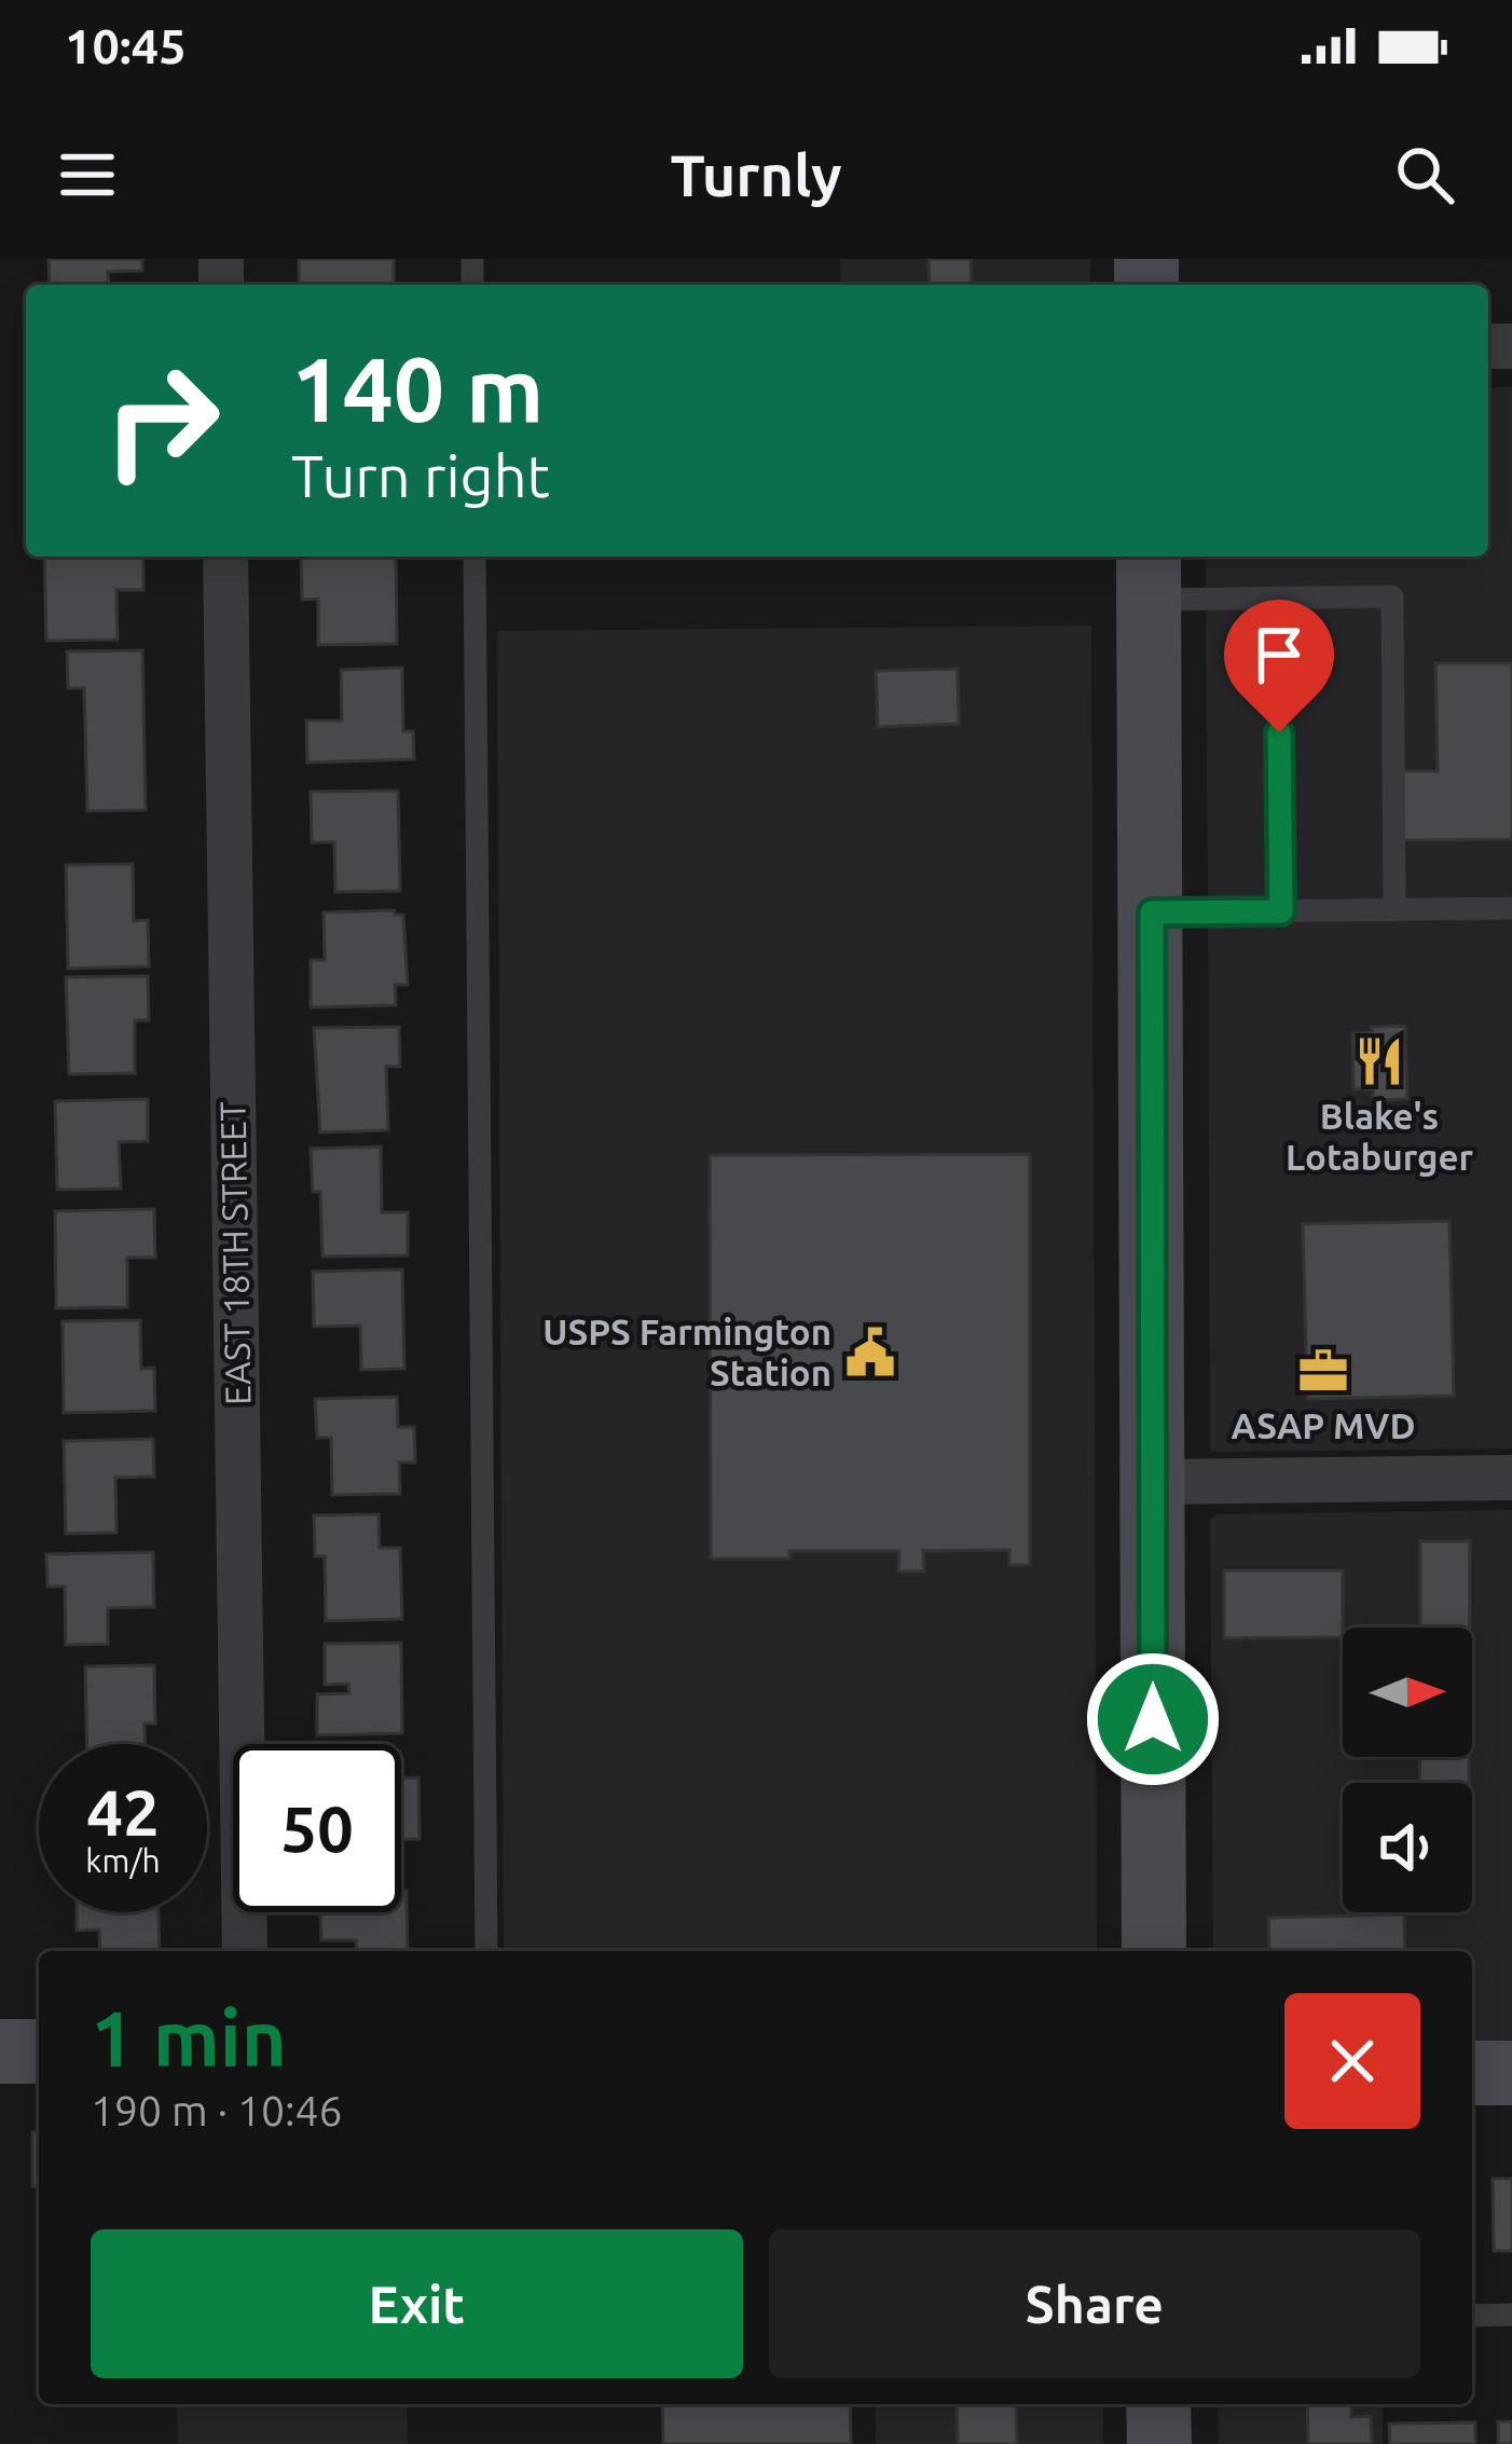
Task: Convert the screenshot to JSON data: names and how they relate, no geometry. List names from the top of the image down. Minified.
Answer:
{"streets":{"street":["EAST 18TH STREET"]},"places":{"restaurant":["Blake's Lotaburger"],"public building":["USPS Farmington Station"],"office":["ASAP MVD"]},"north":"right","page":{"status":"10:45","header":"Turnly","turn":["140 m","Turn right"],"speed":"42 km/h","limit":"50","heading":["1 min","190 m · 10:46"],"buttons":["Exit","Share"]}}
